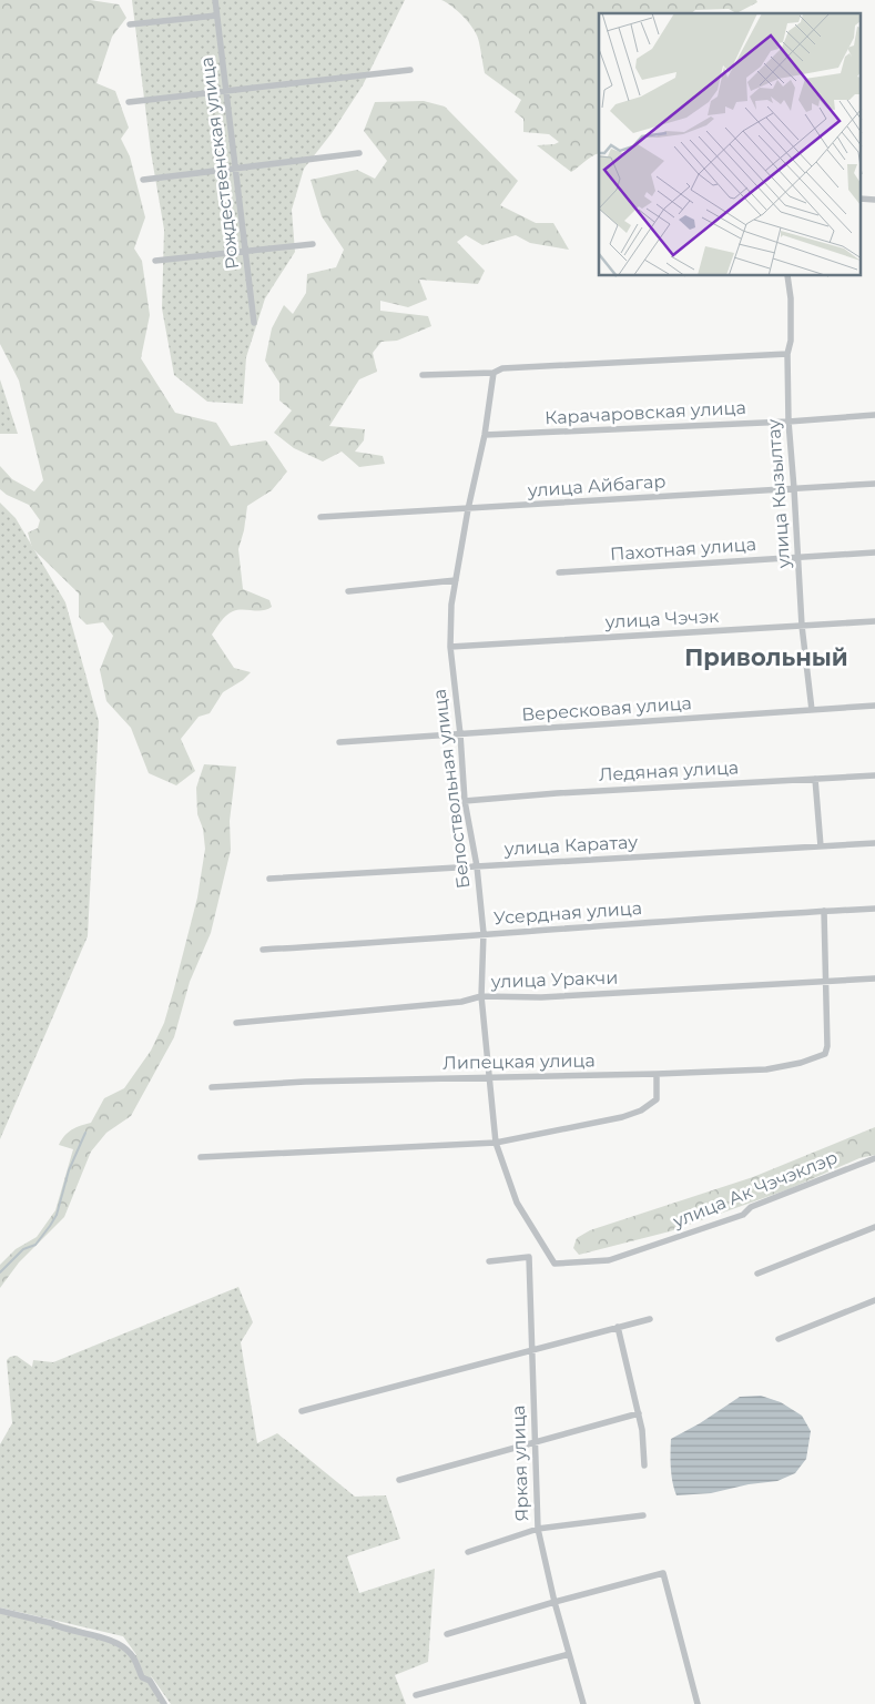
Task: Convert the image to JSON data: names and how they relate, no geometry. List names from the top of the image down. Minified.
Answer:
{"streets":{"street":["Рождественская улица","Карачаровская улица","улица Айбагар","улица Кызылтау","Пахотная улица","улица Чэчэк","Вересковая улица","Ледяная улица","Белоствольная улица","улица Каратау","Усердная улица","улица Уракчи","Липецкая улица","улица Ак Чэчэклэр","Яркая улица"]},"crossings":[["Карачаровская улица","улица Кызылтау"],["Карачаровская улица","Белоствольная улица"],["улица Айбагар","улица Кызылтау"],["улица Айбагар","Белоствольная улица"],["улица Кызылтау","Пахотная улица"],["улица Кызылтау","улица Чэчэк"],["улица Кызылтау","Вересковая улица"],["улица Чэчэк","Белоствольная улица"],["Вересковая улица","Белоствольная улица"],["Ледяная улица","Белоствольная улица"],["Белоствольная улица","улица Каратау"],["Белоствольная улица","Усердная улица"],["Белоствольная улица","улица Уракчи"],["Белоствольная улица","Липецкая улица"],["Белоствольная улица","улица Ак Чэчэклэр"],["улица Уракчи","Липецкая улица"]],"districts":["Привольный"]}
